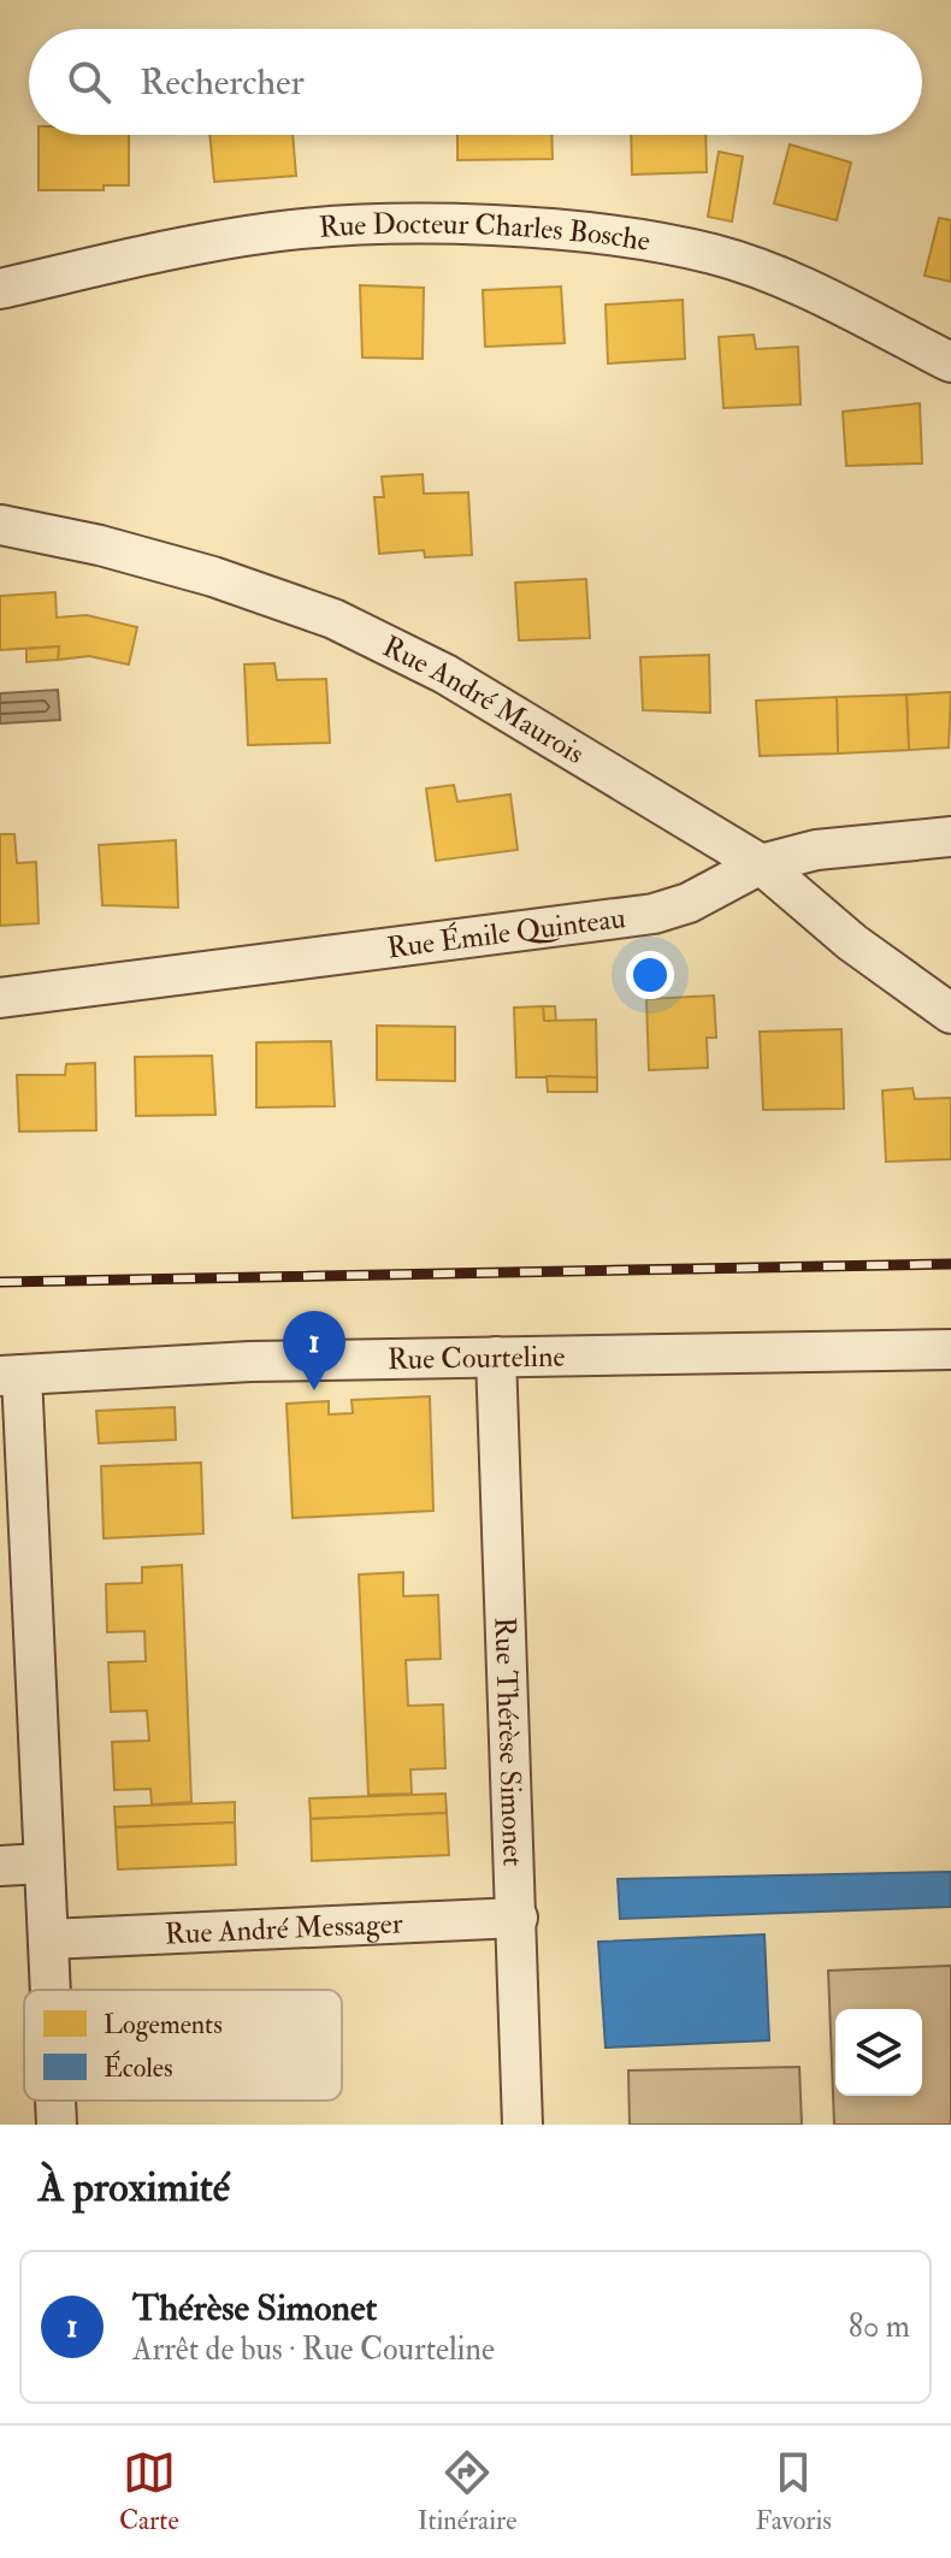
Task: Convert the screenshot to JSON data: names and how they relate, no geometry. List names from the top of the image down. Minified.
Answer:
{"streets":{"street":["Rue Docteur Charles Bosche","Rue André Maurois","Rue Émile Quinteau","Rue Courteline","Rue Thérèse Simonet","Rue André Messager"]},"crossings":[["Rue André Maurois","Rue Émile Quinteau"],["Rue Courteline","Rue Thérèse Simonet"],["Rue Thérèse Simonet","Rue André Messager"]],"legend":["Logements","Écoles"],"page":{"search":"Rechercher","pins":"1","heading":"À proximité","list":[{"mark":"1","name":"Thérèse Simonet","note":"Arrêt de bus · Rue Courteline","value":"80 m"}],"nav":["Carte","Itinéraire","Favoris"]}}
